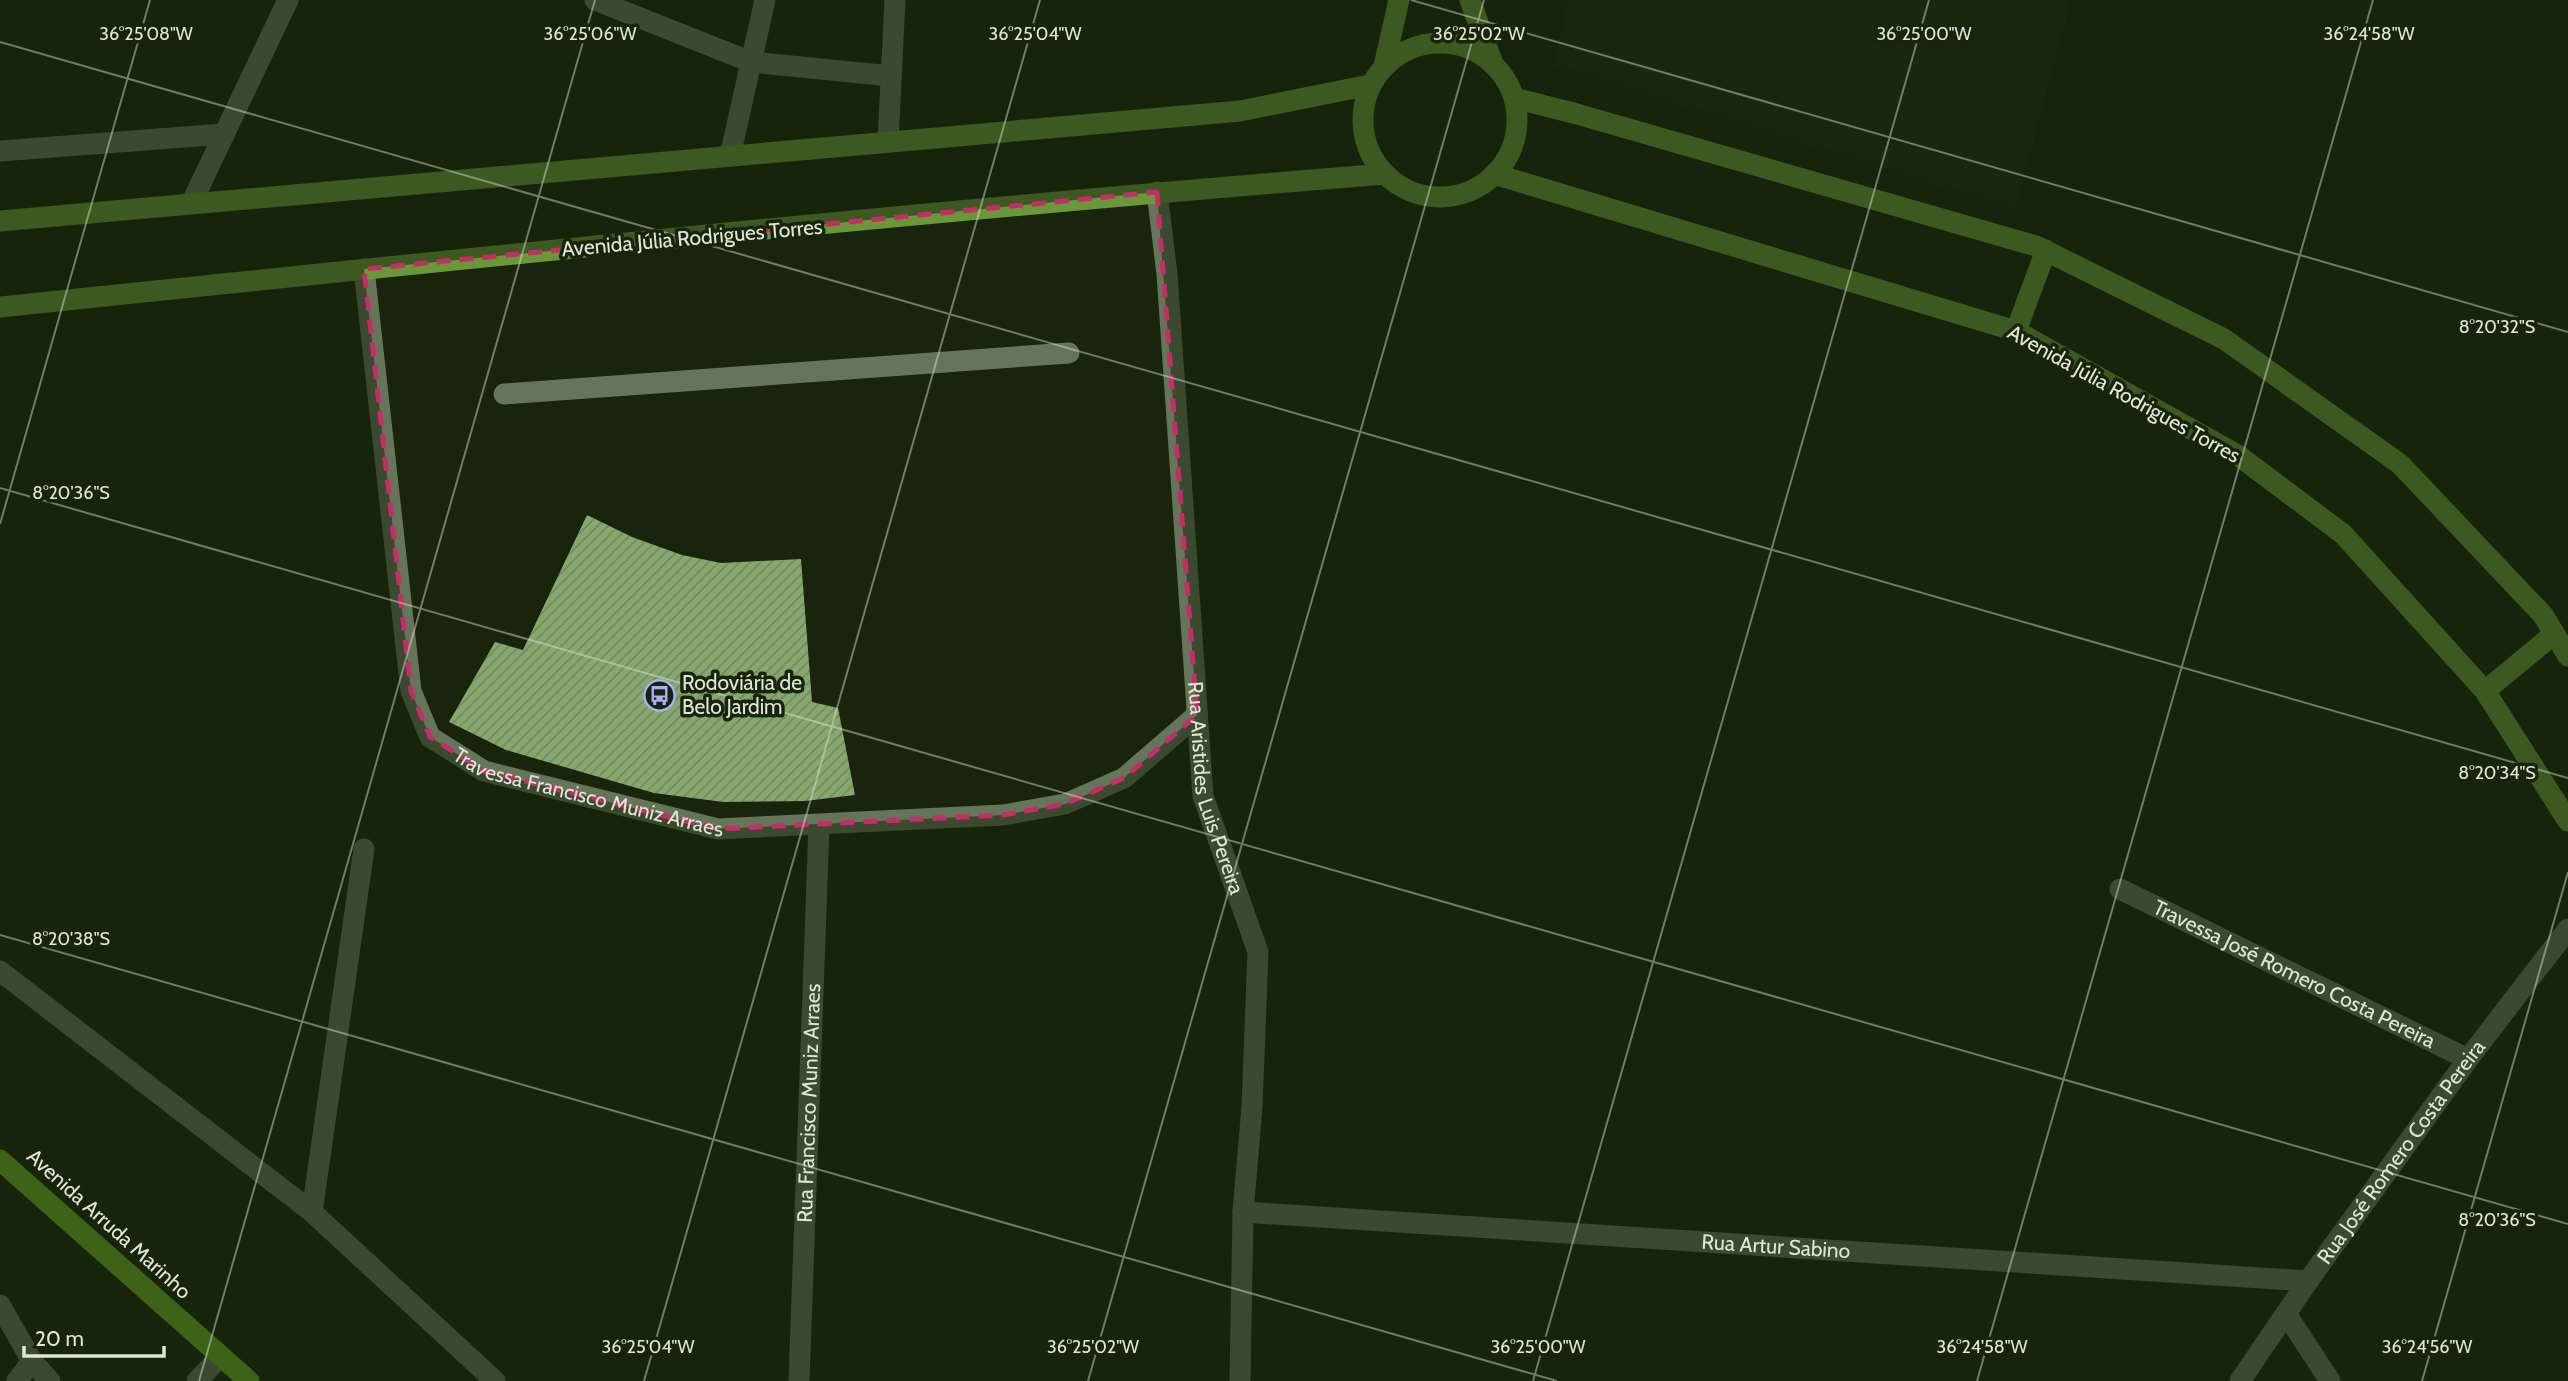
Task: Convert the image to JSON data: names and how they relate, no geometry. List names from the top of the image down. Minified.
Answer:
{"streets":{"highway":["Avenida Arruda Marinho"],"main road":["Avenida Júlia Rodrigues Torres"],"street":["Travessa Francisco Muniz Arraes","Rua Aristides Luis Pereira","Travessa José Romero Costa Pereira","Rua Francisco Muniz Arraes","Rua José Romero Costa Pereira","Rua Artur Sabino"]},"crossings":[["Avenida Júlia Rodrigues Torres","Travessa Francisco Muniz Arraes"],["Avenida Júlia Rodrigues Torres","Rua Aristides Luis Pereira"],["Travessa Francisco Muniz Arraes","Rua Aristides Luis Pereira"],["Travessa Francisco Muniz Arraes","Rua Francisco Muniz Arraes"],["Rua Aristides Luis Pereira","Rua Artur Sabino"],["Travessa José Romero Costa Pereira","Rua José Romero Costa Pereira"],["Rua José Romero Costa Pereira","Rua Artur Sabino"]],"places":{"bus stop":["Rodoviária de Belo Jardim"]},"scale_bar":"20 m","coordinates":["36°25'08\"W","36°25'06\"W","36°25'04\"W","36°25'02\"W","36°25'00\"W","36°24'58\"W","8°20'32\"S","8°20'36\"S","8°20'34\"S","8°20'38\"S","36°24'56\"W"]}
